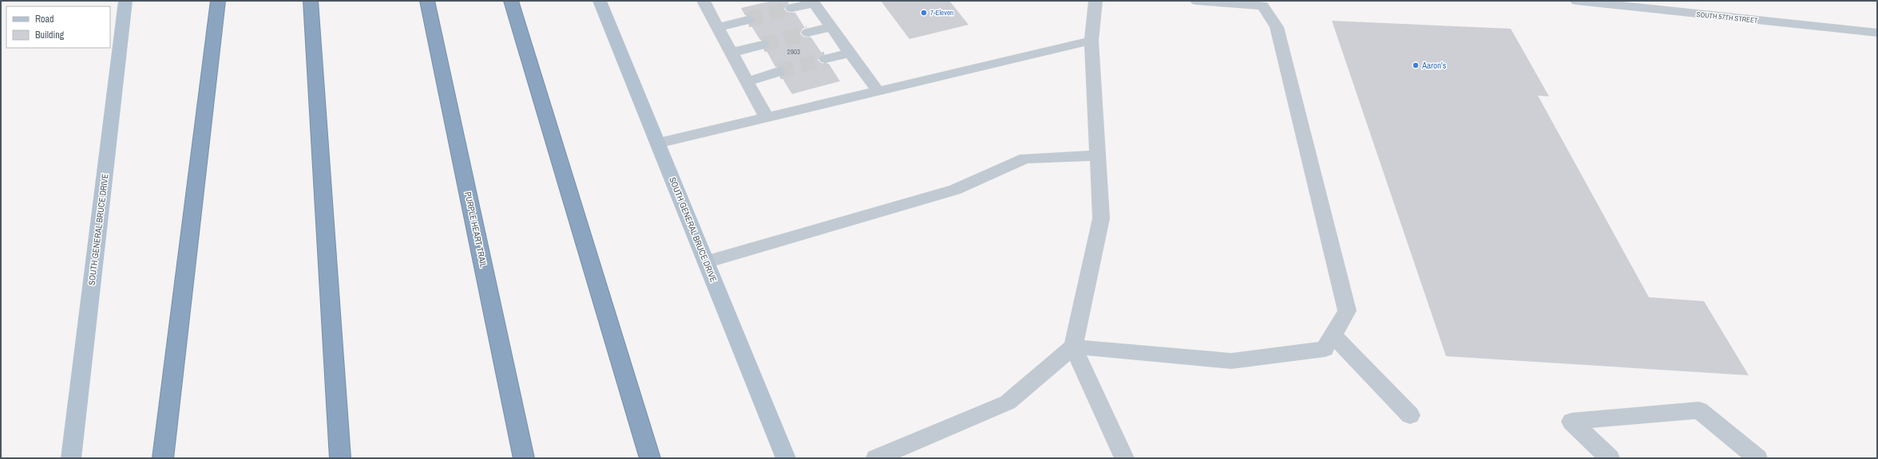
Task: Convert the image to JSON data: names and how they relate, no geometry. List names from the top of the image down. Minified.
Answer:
{"streets":{"highway":["PURPLE HEART TRAIL"],"main road":["SOUTH GENERAL BRUCE DRIVE"],"street":["SOUTH 57TH STREET"]},"places":["7-Eleven","Aaron's"],"house_numbers":["2903"],"legend":["Road","Building"]}
